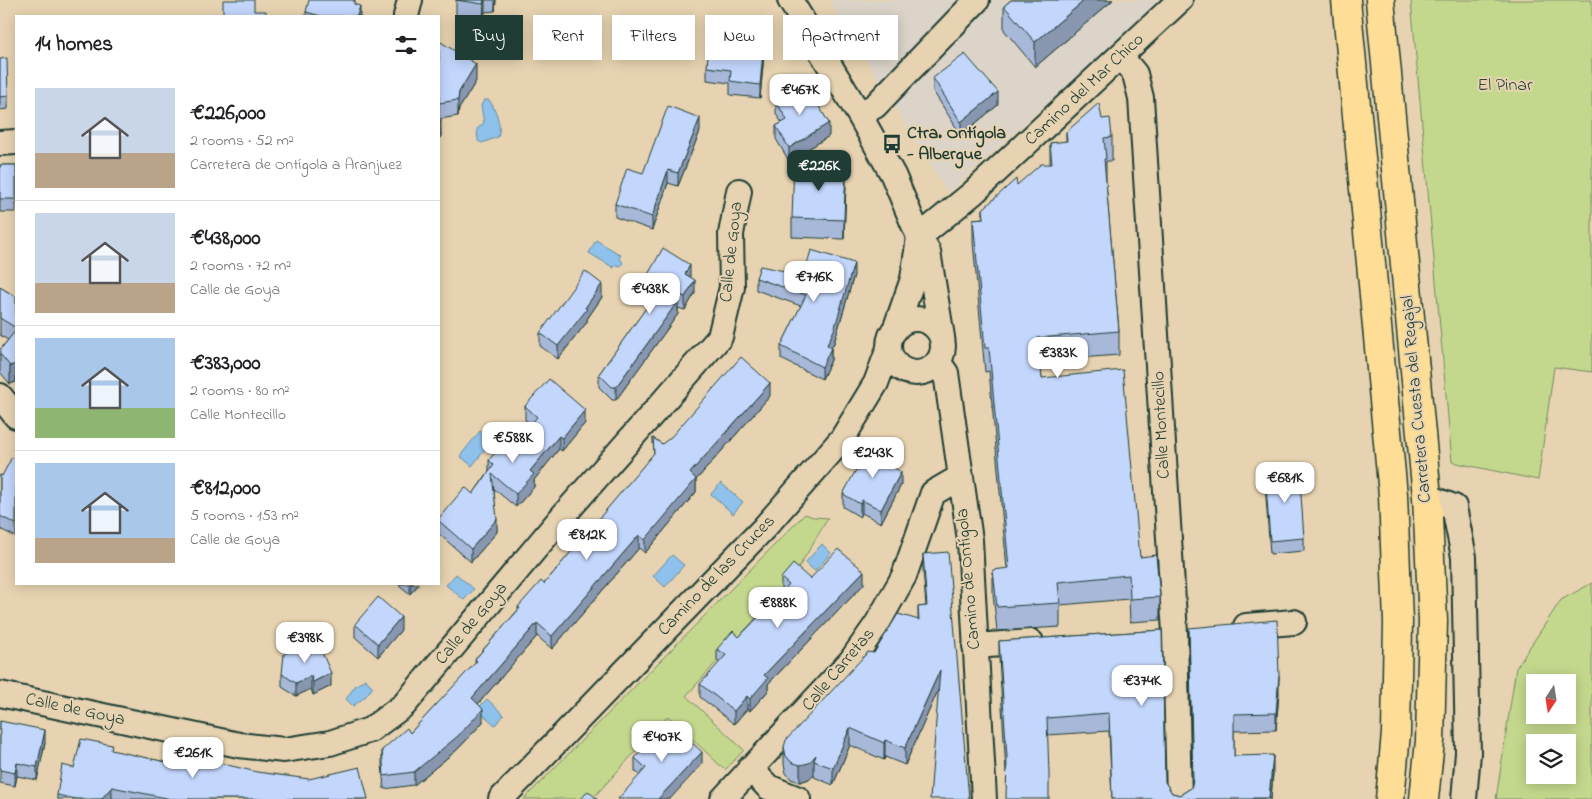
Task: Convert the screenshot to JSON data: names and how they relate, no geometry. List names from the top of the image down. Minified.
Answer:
{"streets":{"main road":["Carretera Cuesta del Regajal"],"street":["Camino del Mar Chico","Calle de Goya","Calle Montecillo","Camino de las Cruces","Camino de Ontígola","Calle Carretas"]},"crossings":[["Camino del Mar Chico","Calle Montecillo"],["Camino del Mar Chico","Camino de las Cruces"],["Camino de las Cruces","Camino de Ontígola"],["Camino de Ontígola","Calle Carretas"]],"parks":["El Pinar"],"places":{"bus stop":["Ctra. Ontígola - Albergue"]},"north":"bottom","page":{"chip":["Buy","Rent","Filters","New","Apartment"],"heading":"14 homes","price":["€467K","€226K","€716K","€438K","€383K","€588K","€243K","€681K","€812K","€888K","€398K","€374K","€407K","€261K"],"list":[{"name":"€226,000","note":"2 rooms · 52 m² · Carretera de Ontígola a Aranjuez"},{"name":"€438,000","note":"2 rooms · 72 m² · Calle de Goya"},{"name":"€383,000","note":"2 rooms · 80 m² · Calle Montecillo"},{"name":"€812,000","note":"5 rooms · 153 m² · Calle de Goya"}]}}
